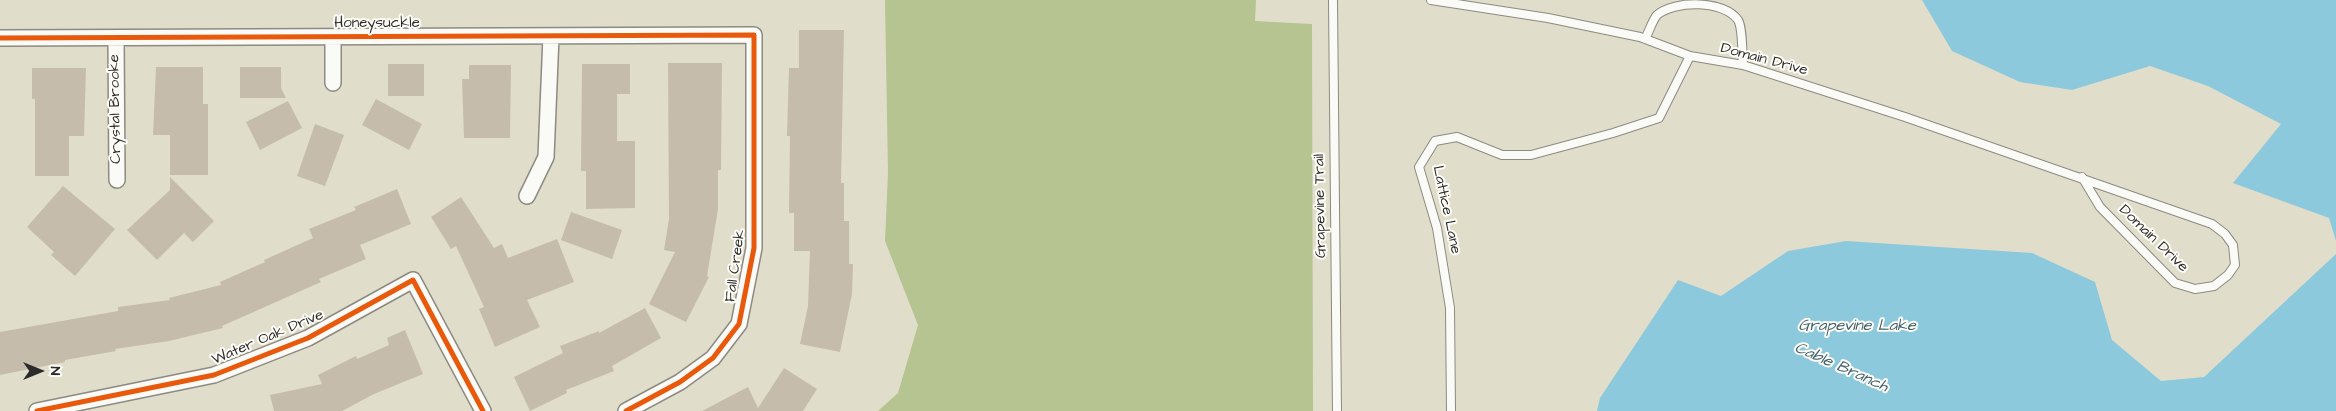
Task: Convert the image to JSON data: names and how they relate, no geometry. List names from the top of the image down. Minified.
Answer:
{"streets":{"street":["Honeysuckle","Crystal Brooke","Fall Creek","Water Oak Drive"],"lane":["Domain Drive","Grapevine Trail","Lattice Lane"]},"crossings":[["Honeysuckle","Crystal Brooke"],["Honeysuckle","Fall Creek"],["Domain Drive","Lattice Lane"]],"water":["Grapevine Lake","Cable Branch"],"north":"right"}
